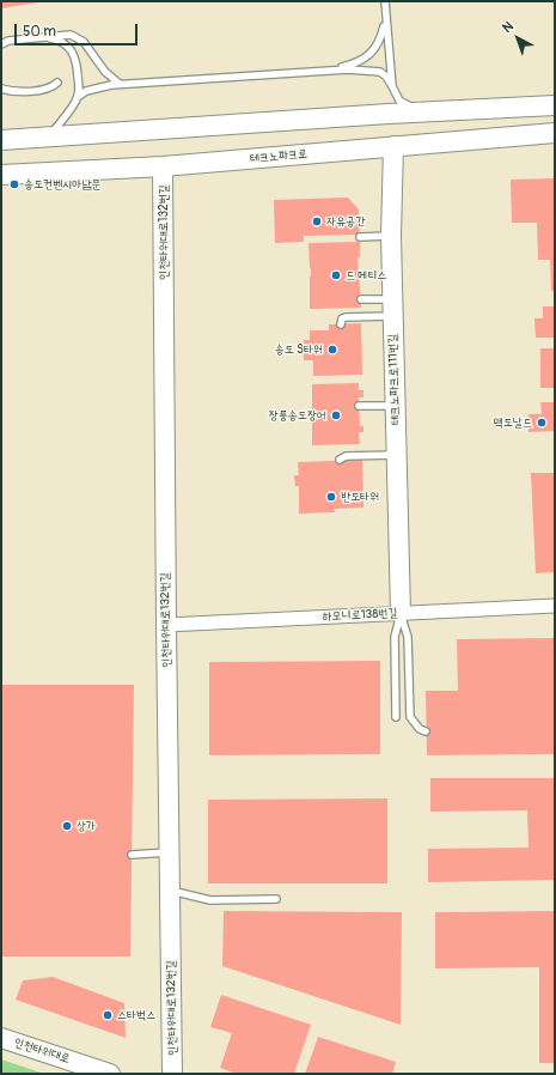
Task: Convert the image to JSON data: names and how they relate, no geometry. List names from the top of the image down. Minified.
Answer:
{"streets":{"street":["테크노파크로","인천타워대로132번길","테크노파크로111번길","하모니로138번길","인천타워대로"]},"crossings":[["테크노파크로","인천타워대로132번길"],["테크노파크로","테크노파크로111번길"],["인천타워대로132번길","하모니로138번길"],["테크노파크로111번길","하모니로138번길"]],"places":["송도컨벤시아남문","자유공간","드 메티스","송도 S타워","장풍송도장어","맥도날드","반도타워","상가","스타벅스"],"scale_bar":"50 m","north":"top left"}
